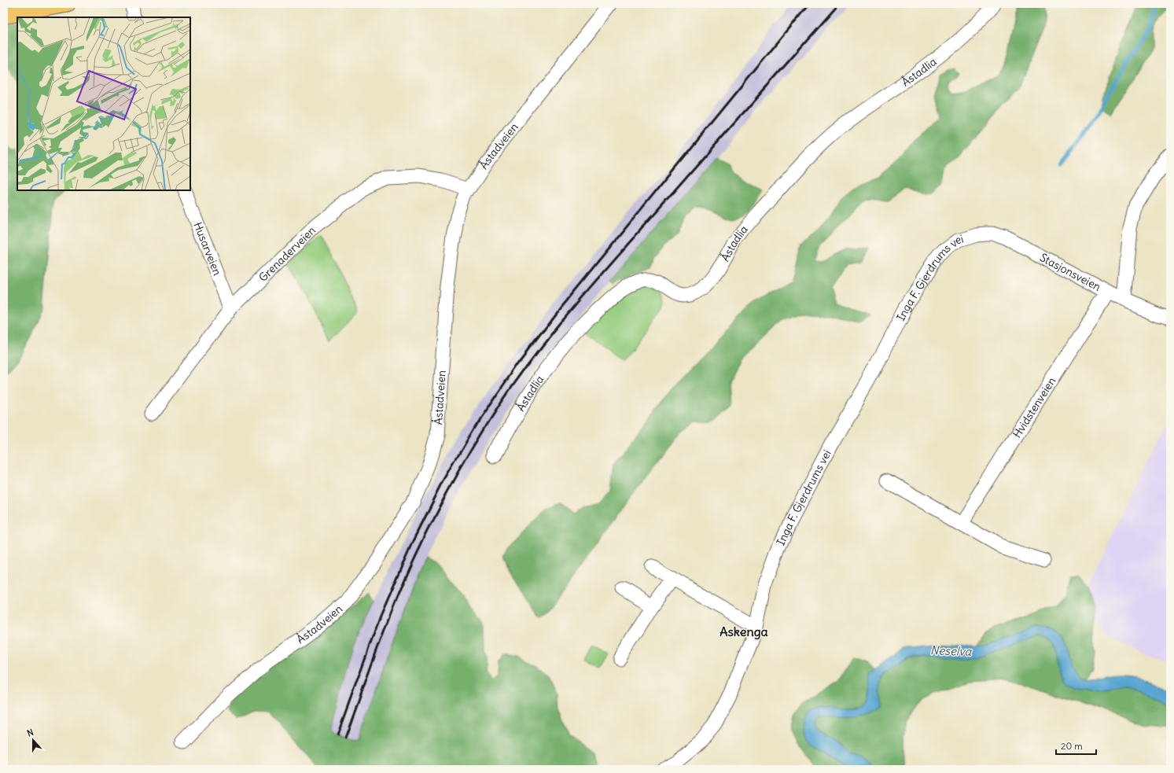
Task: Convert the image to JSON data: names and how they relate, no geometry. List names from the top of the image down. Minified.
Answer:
{"streets":{"street":["Åstadlia","Åstadveien","Husarveien","Grenaderveien","Stasjonsveien","Inga F. Gjerdrums vei","Hvidstenveien"]},"crossings":[["Åstadveien","Grenaderveien"],["Husarveien","Grenaderveien"],["Stasjonsveien","Inga F. Gjerdrums vei"],["Stasjonsveien","Hvidstenveien"]],"districts":["Askenga"],"water":["Neselva"],"scale_bar":"20 m","north":"top"}
